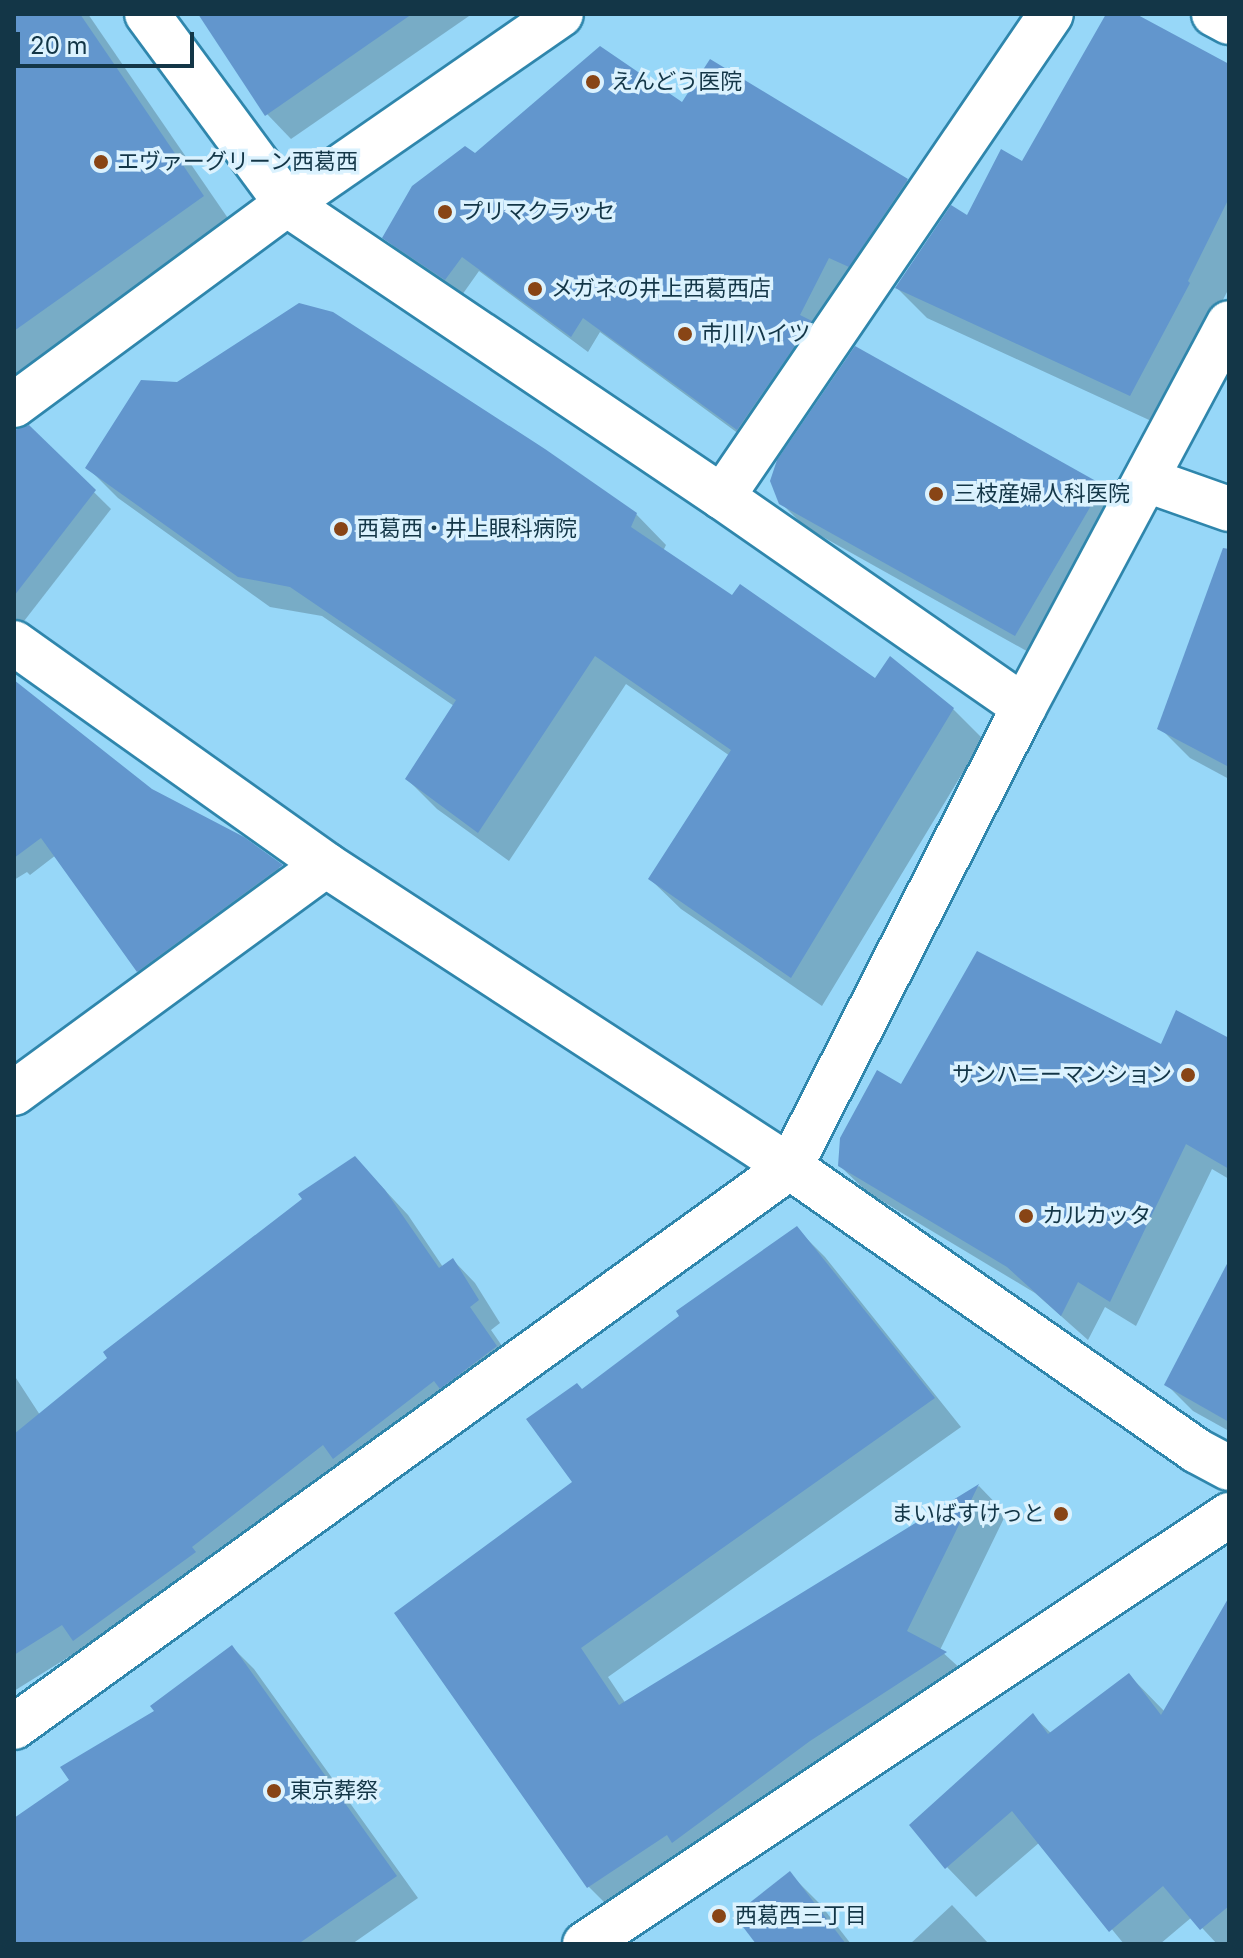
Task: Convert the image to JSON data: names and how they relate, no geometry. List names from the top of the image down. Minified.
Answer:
{"places":["えんどう医院","エヴァーグリーン西葛西","プリマクラッセ","メガネの井上西葛西店","市川ハイツ","三枝産婦人科医院","西葛西・井上眼科病院","サンハニーマンション","カルカッタ","まいばすけっと","東京葬祭","西葛西三丁目"],"scale_bar":"20 m"}
